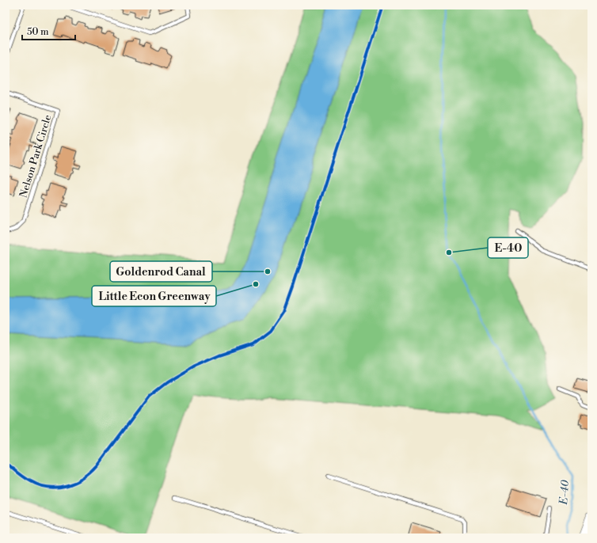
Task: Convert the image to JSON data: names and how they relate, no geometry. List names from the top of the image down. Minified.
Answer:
{"streets":{"lane":["Nelson Park Circle"]},"water":["E-40"],"places":["E-40","Goldenrod Canal","Little Econ Greenway"],"scale_bar":"50 m"}
